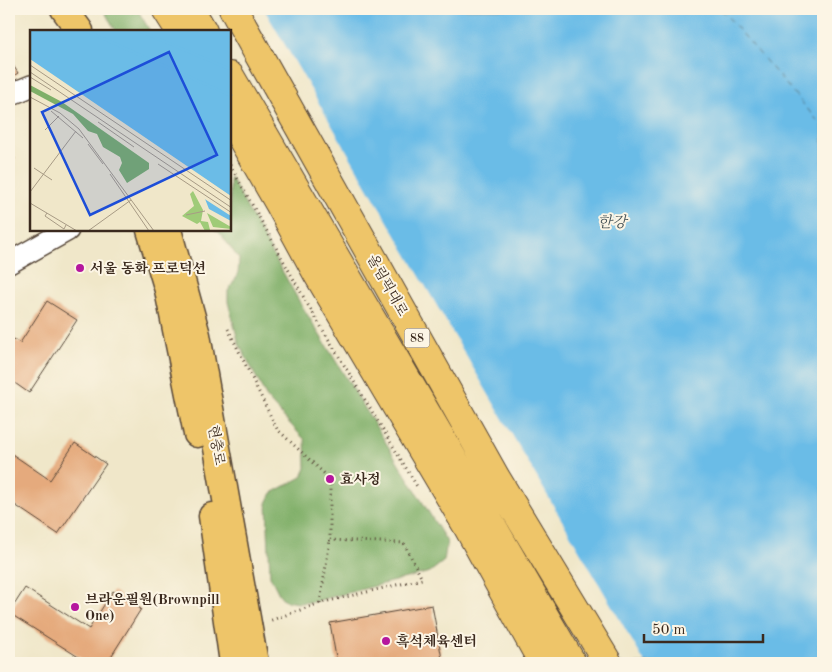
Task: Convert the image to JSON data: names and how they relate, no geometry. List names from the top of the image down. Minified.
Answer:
{"streets":{"highway":["올림픽대로","88"],"main road":["현충로"]},"water":["한강"],"places":["서울 동화 프로덕션","효사정","브라운필원(Brownpill One)","흑석체육센터"],"scale_bar":"50 m"}
